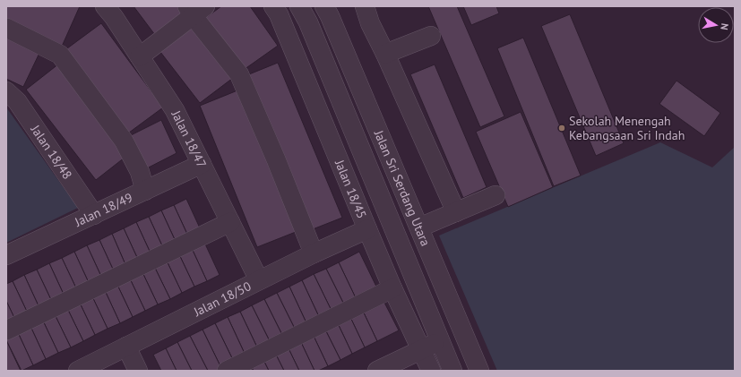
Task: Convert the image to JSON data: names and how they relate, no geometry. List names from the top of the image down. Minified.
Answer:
{"streets":{"street":["Jalan 18/47","Jalan 18/48","Jalan Sri Serdang Utara","Jalan 18/45","Jalan 18/49","Jalan 18/50"]},"crossings":[["Jalan 18/47","Jalan 18/49"],["Jalan 18/47","Jalan 18/50"],["Jalan 18/48","Jalan 18/49"],["Jalan 18/45","Jalan 18/50"]],"places":["Sekolah Menengah Kebangsaan Sri Indah"],"north":"right"}
